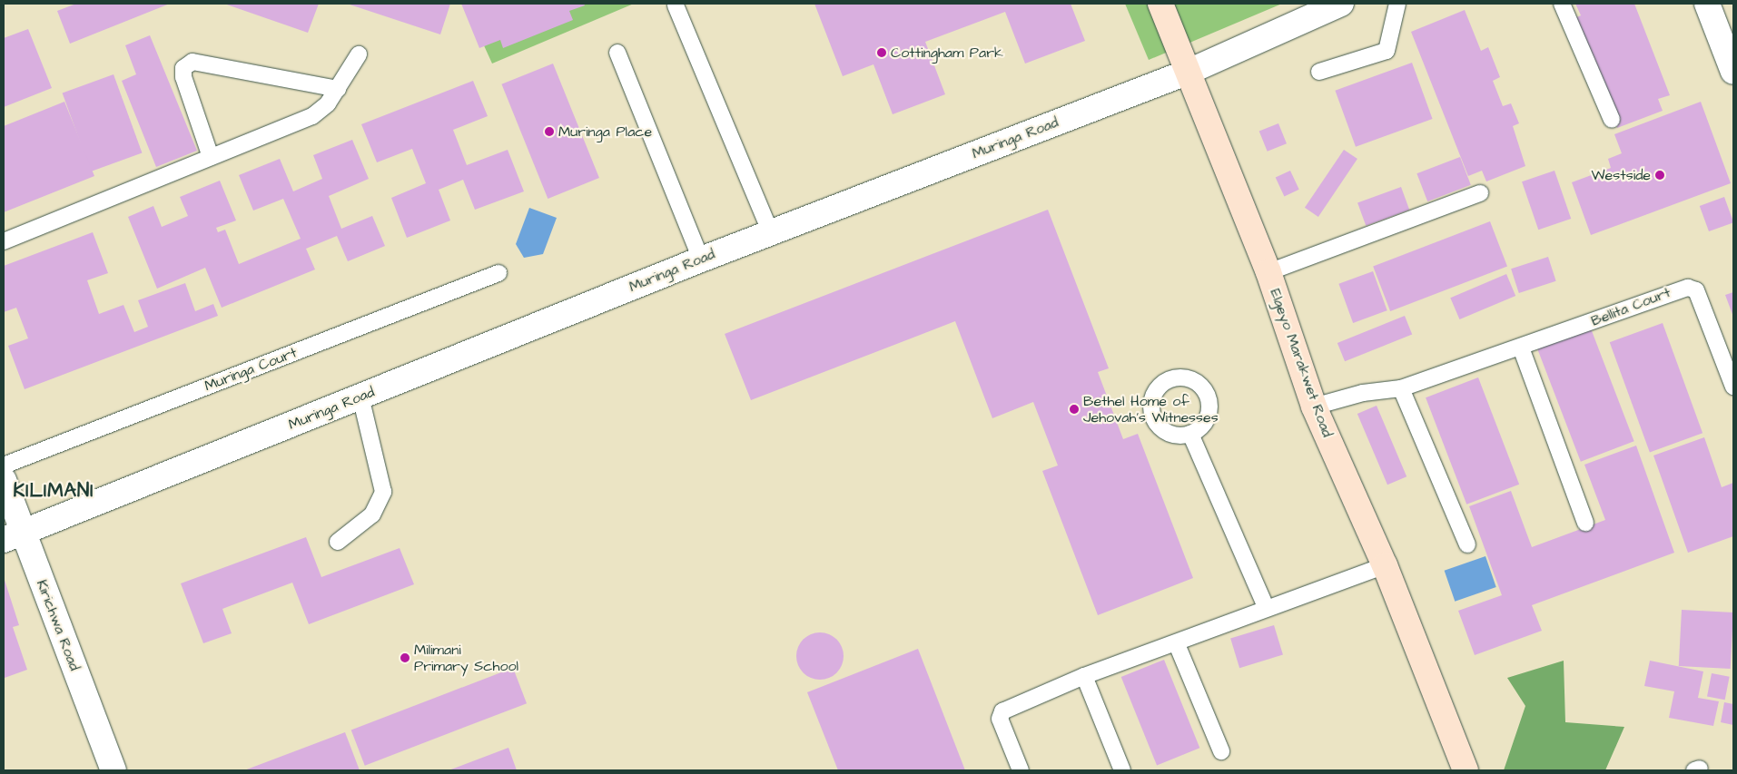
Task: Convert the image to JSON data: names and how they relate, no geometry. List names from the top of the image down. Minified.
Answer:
{"streets":{"street":["Muringa Road","Elgeyo Marakwet Road","Kirichwa Road"],"lane":["Bellita Court","Muringa Court"]},"crossings":[["Muringa Road","Elgeyo Marakwet Road"],["Muringa Road","Kirichwa Road"],["Bellita Court","Elgeyo Marakwet Road"]],"districts":["KILIMANI"],"places":["Cottingham Park","Muringa Place","Westside","Bethel Home of Jehovah's Witnesses","Milimani Primary School"]}
